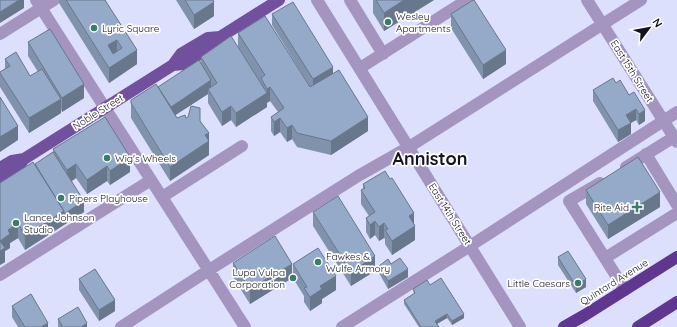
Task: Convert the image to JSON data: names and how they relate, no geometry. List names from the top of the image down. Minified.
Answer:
{"streets":{"highway":["Quintard Avenue"],"main road":["Noble Street"],"street":["East 15th Street","East 14th Street"]},"districts":["Anniston"],"places":{"other":["Wesley Apartments","Lyric Square","Wig's Wheels","Pipers Playhouse","Lance Johnson Studio","Fawkes & Wulfe Armory","Lupa Vulpa Corporation","Little Caesars"],"health":["Rite Aid"]},"north":"top right"}
